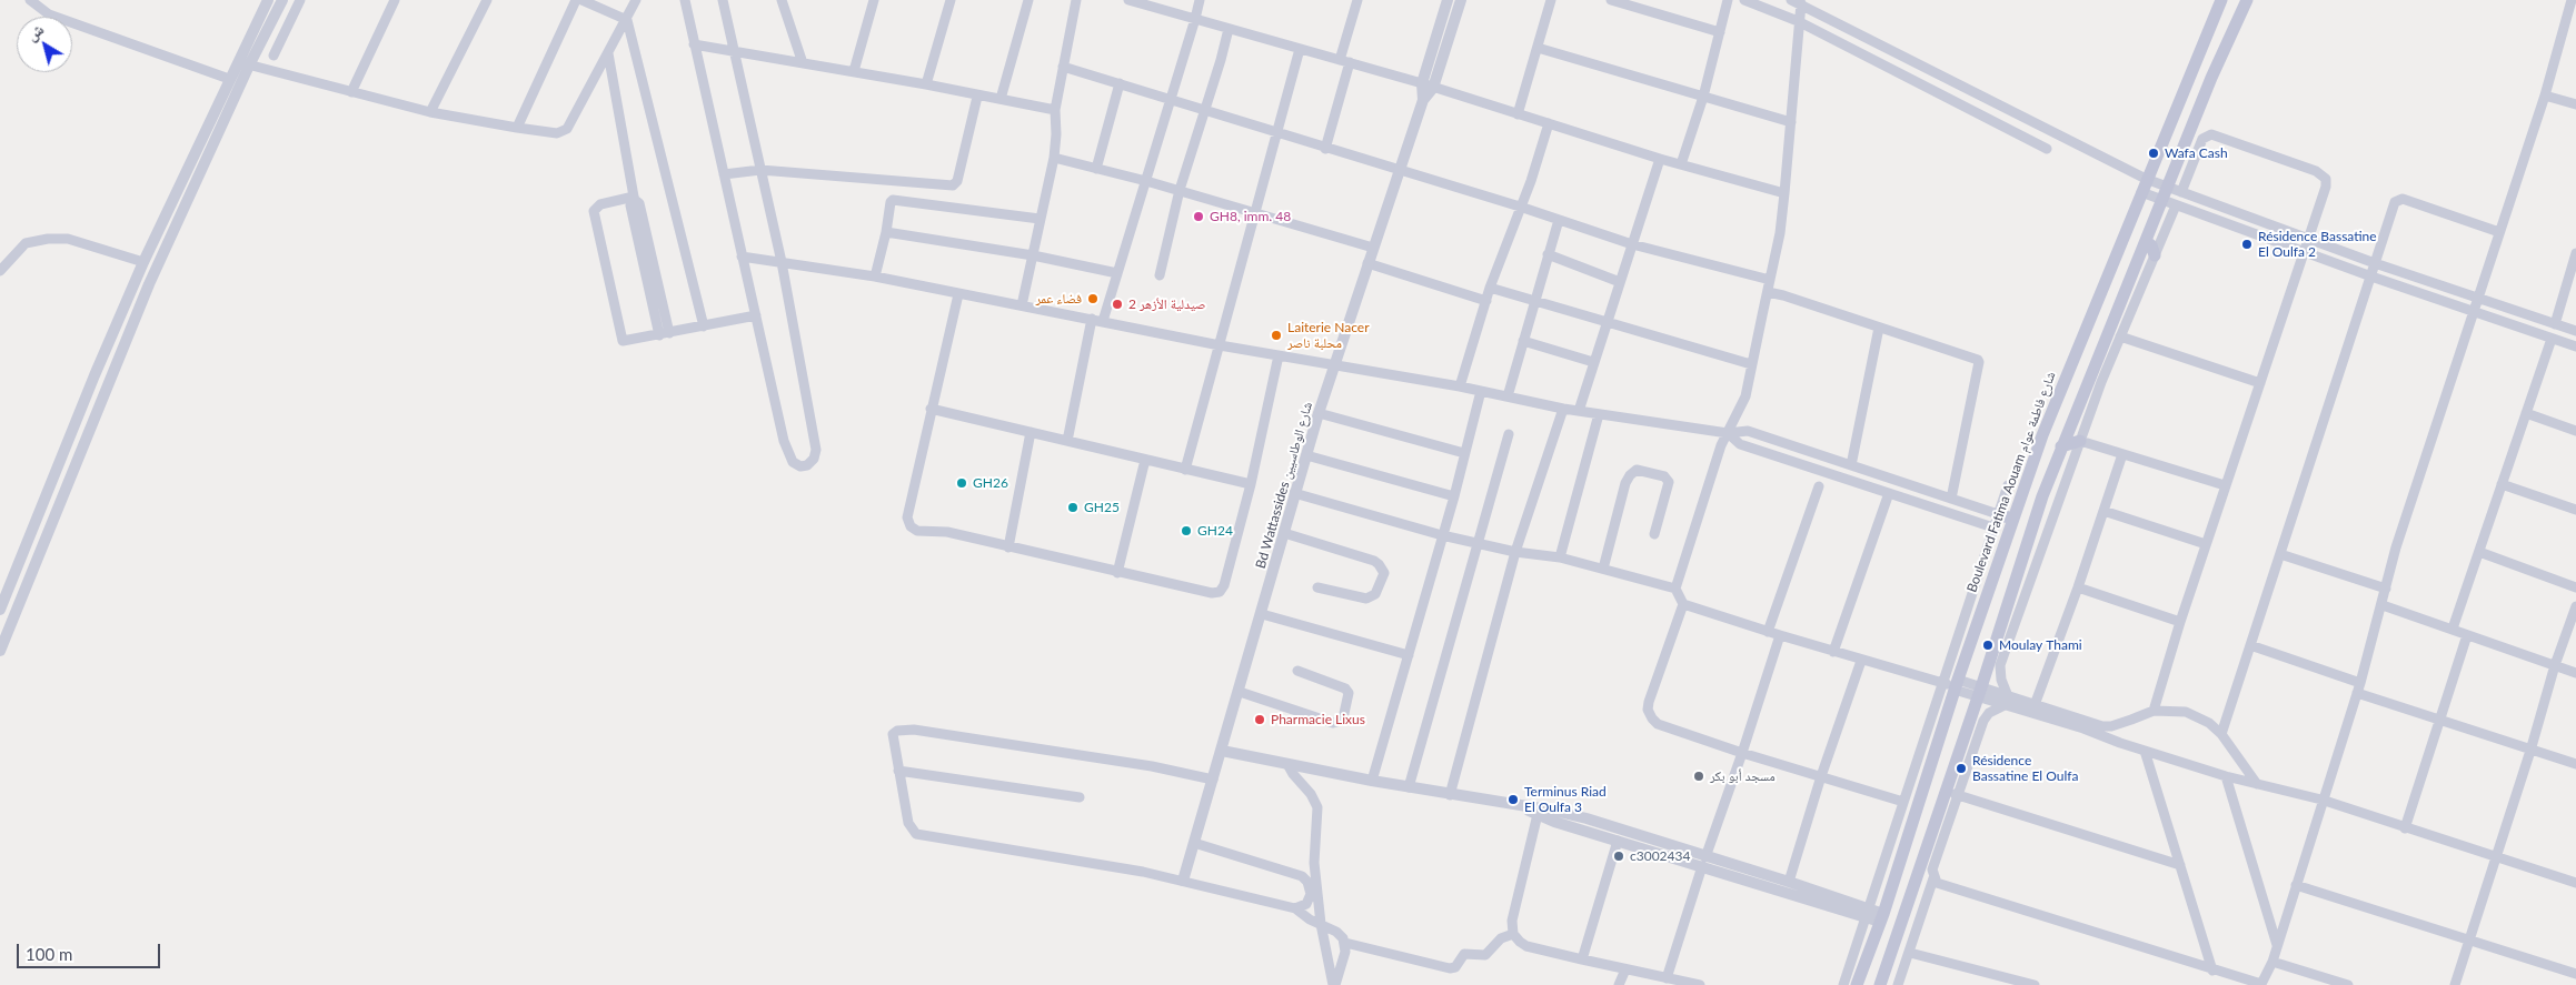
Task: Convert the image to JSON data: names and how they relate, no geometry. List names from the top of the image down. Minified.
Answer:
{"streets":{"main road":["Boulevard Fatima Aouam شارع فاطمة عوام"],"street":["Bd Wattassides شارع الوطاسيين"]},"places":["Wafa Cash","GH8, imm. 48","Résidence Bassatine El Oulfa 2","فضاء عمر","صيدلية الأزهر 2","Laiterie Nacer محلبة ناصر","GH26","GH25","GH24","Moulay Thami","Pharmacie Lixus","Résidence Bassatine El Oulfa","مسجد أبو بكر","Terminus Riad El Oulfa 3","c3002434"],"scale_bar":"100 m","north":"top left"}
